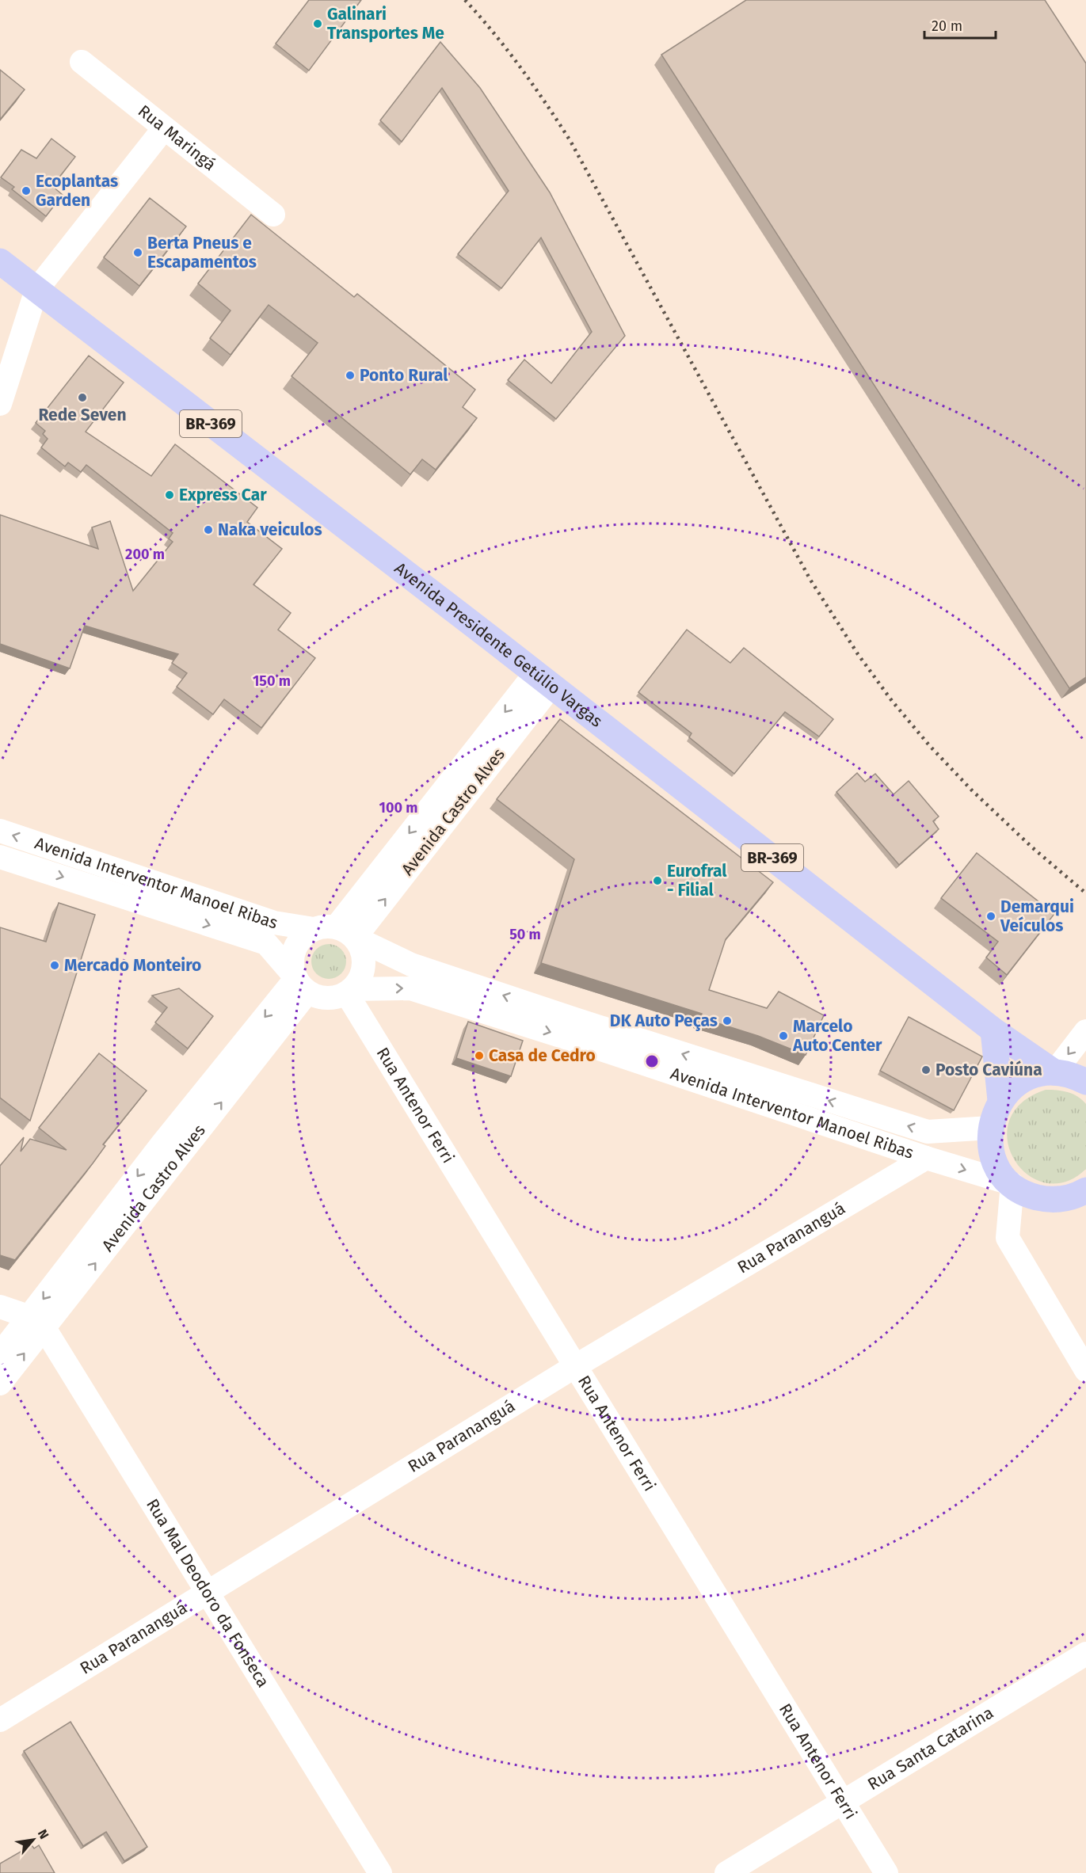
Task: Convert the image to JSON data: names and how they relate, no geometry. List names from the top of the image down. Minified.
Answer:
{"streets":{"main road":["BR-369","Avenida Presidente Getúlio Vargas"],"street":["Rua Maringá","Avenida Castro Alves","Avenida Interventor Manoel Ribas","Rua Antenor Ferri","Rua Parananguá","Rua Mal Deodoro da Fonseca","Rua Santa Catarina"]},"crossings":[["BR-369","Avenida Presidente Getúlio Vargas"],["BR-369","Avenida Interventor Manoel Ribas"],["Avenida Presidente Getúlio Vargas","Avenida Castro Alves"],["Avenida Castro Alves","Avenida Interventor Manoel Ribas"],["Avenida Castro Alves","Rua Antenor Ferri"],["Avenida Castro Alves","Rua Mal Deodoro da Fonseca"],["Avenida Interventor Manoel Ribas","Rua Antenor Ferri"],["Avenida Interventor Manoel Ribas","Rua Parananguá"],["Rua Antenor Ferri","Rua Parananguá"],["Rua Antenor Ferri","Rua Santa Catarina"],["Rua Parananguá","Rua Mal Deodoro da Fonseca"]],"places":["Galinari Transportes Me","Ecoplantas Garden","Berta Pneus e Escapamentos","Ponto Rural","Rede Seven","Express Car","Naka veiculos","Eurofral - Filial","Demarqui Veículos","Mercado Monteiro","DK Auto Peças","Marcelo Auto Center","Casa de Cedro","Posto Caviúna"],"scale_bar":"20 m","north":"top right","rings":["200 m","150 m","100 m","50 m"]}
